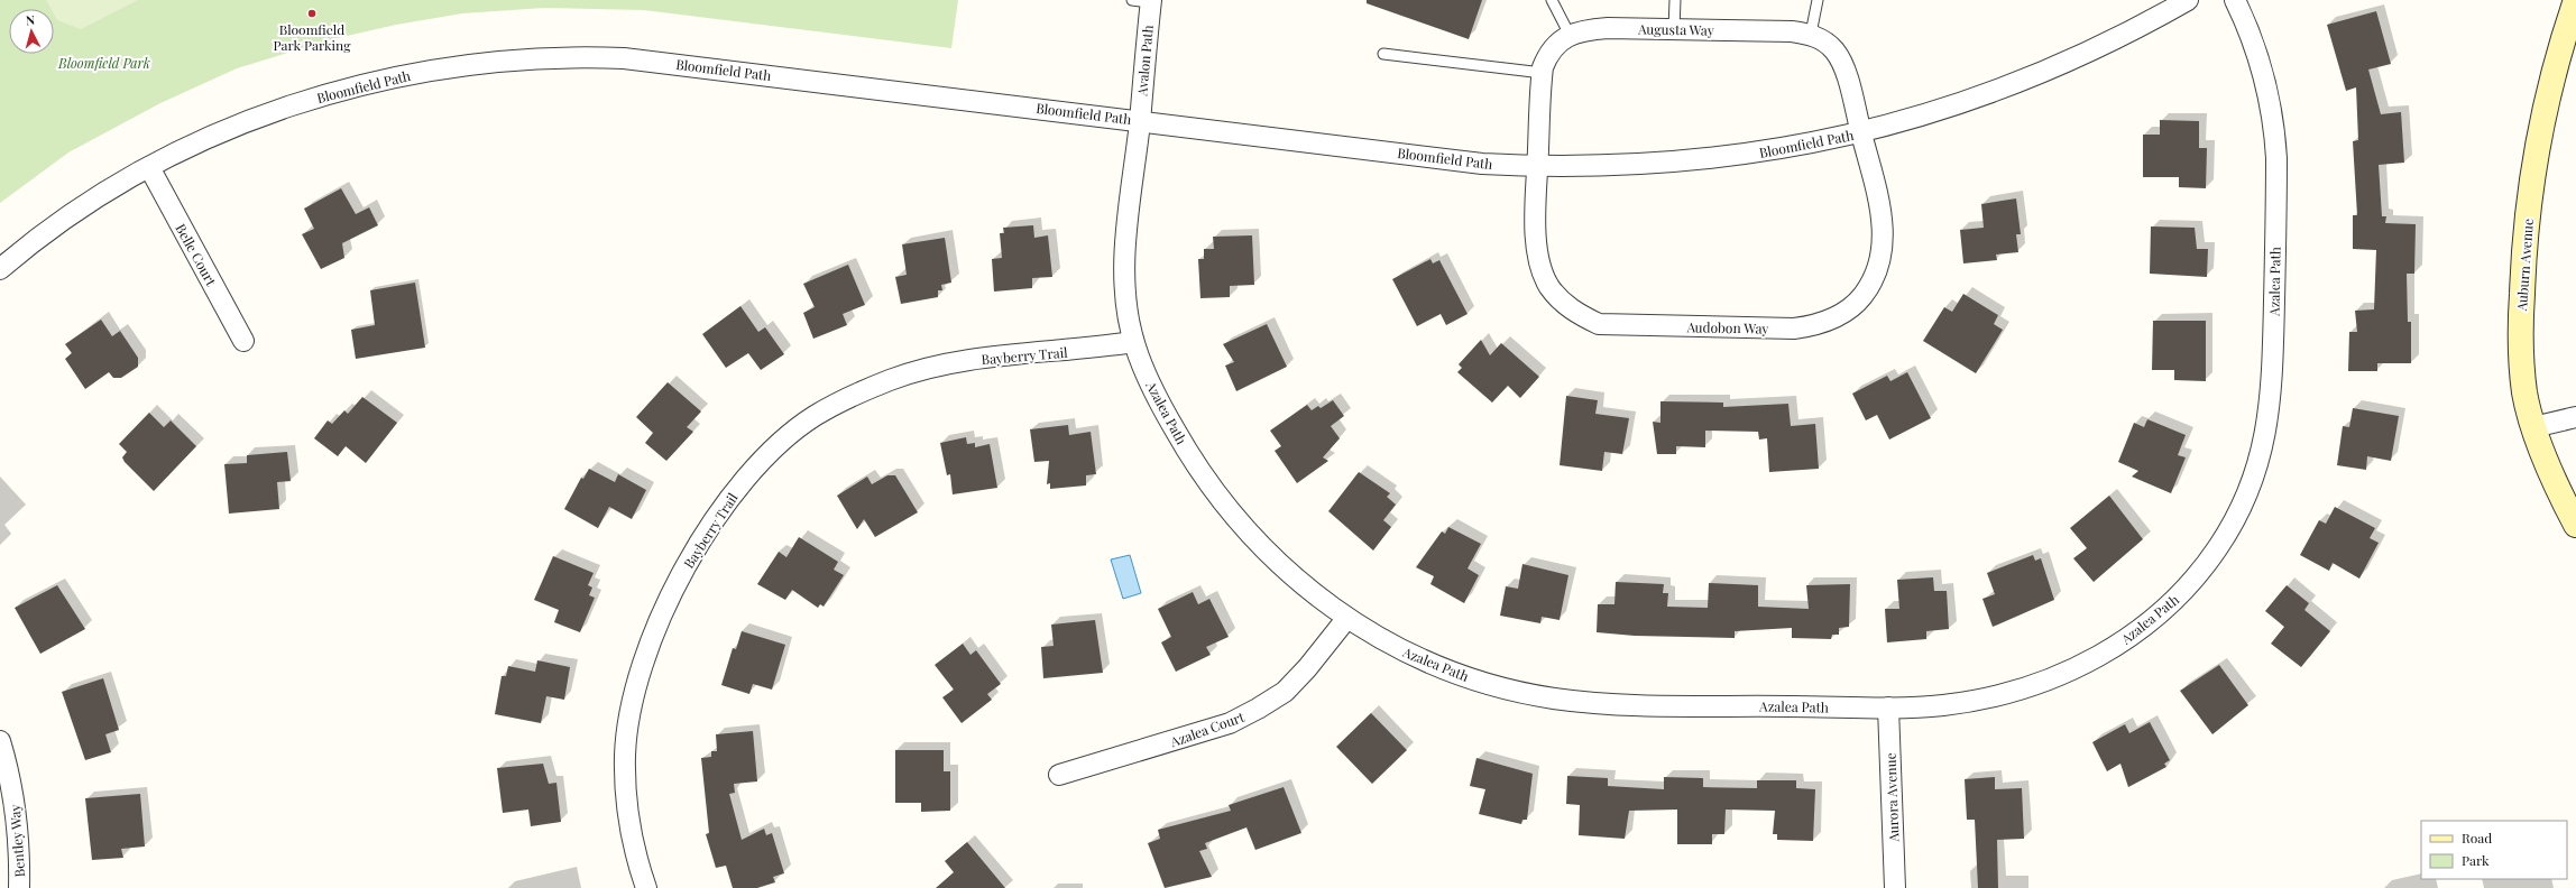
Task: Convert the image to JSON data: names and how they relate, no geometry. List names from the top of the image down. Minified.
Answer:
{"streets":{"street":["Augusta Way","Avalon Path","Bloomfield Path","Belle Court","Auburn Avenue","Azalea Path","Audobon Way","Bayberry Trail","Azalea Court","Aurora Avenue","Bentley Way"]},"crossings":[["Augusta Way","Bloomfield Path"],["Augusta Way","Audobon Way"],["Avalon Path","Bloomfield Path"],["Avalon Path","Azalea Path"],["Bloomfield Path","Belle Court"],["Bloomfield Path","Azalea Path"],["Bloomfield Path","Audobon Way"],["Azalea Path","Bayberry Trail"],["Azalea Path","Azalea Court"],["Azalea Path","Aurora Avenue"]],"parks":["Bloomfield Park"],"places":["Bloomfield Park Parking"],"legend":["Road","Park"],"north":"top"}
